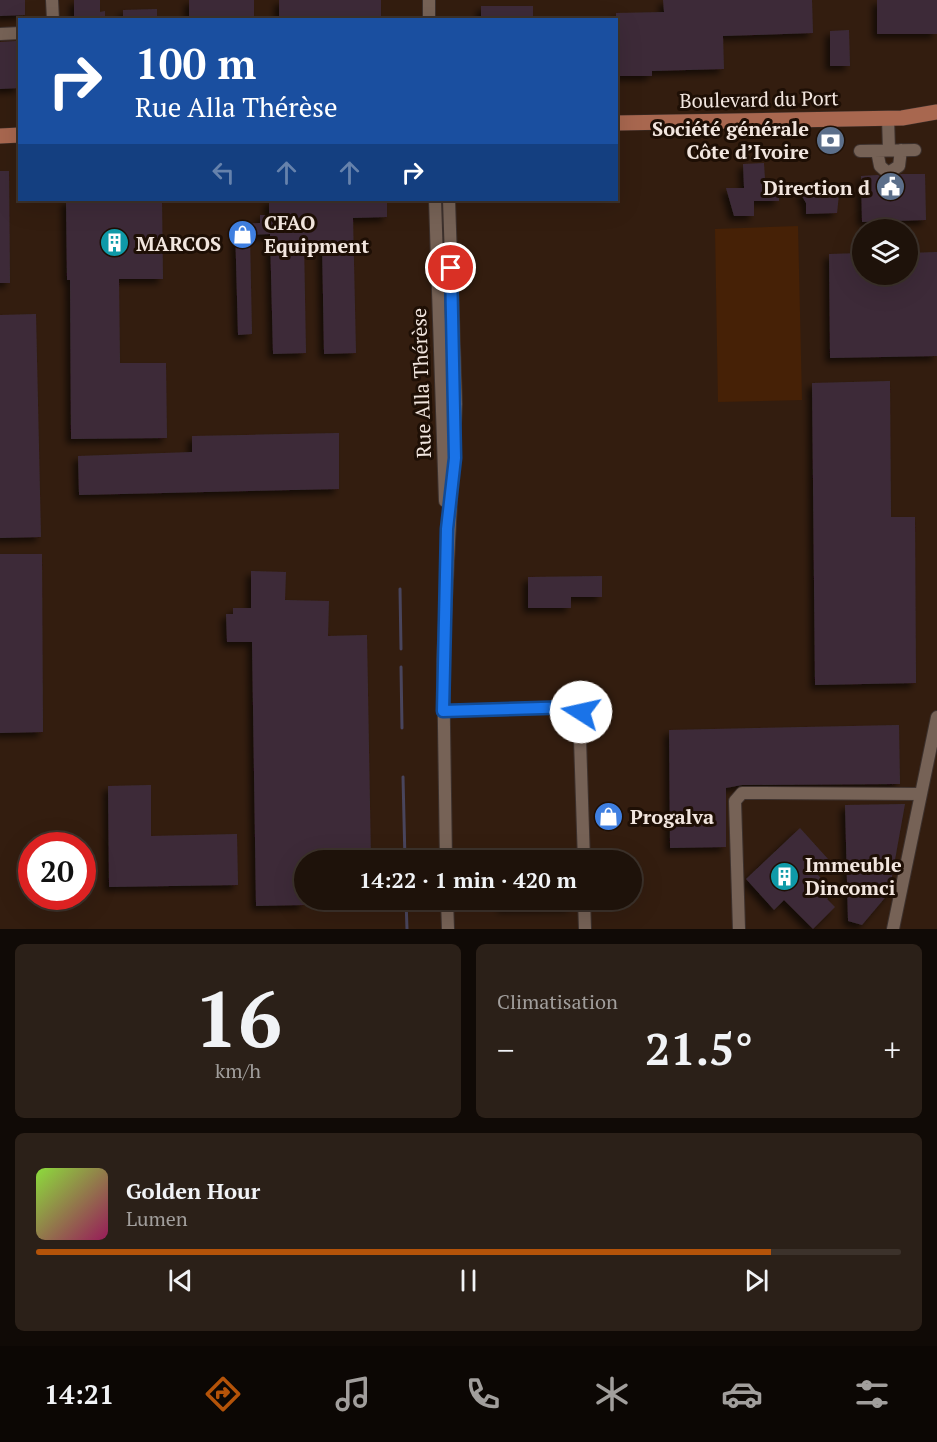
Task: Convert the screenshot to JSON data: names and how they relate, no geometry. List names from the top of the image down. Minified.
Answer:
{"streets":{"main road":["Boulevard du Port"],"street":["Rue Alla Thérèse"]},"places":{"bank":["Société générale Côte d’Ivoire"],"public building":["Direction d"],"shop":["CFAO Equipment","Progalva"],"building":["MARCOS","Immeuble Dincomci"]},"page":{"turn":["100 m","Rue Alla Thérèse"],"limit":"20","trip":"14:22 · 1 min · 420 m","tile":[["16","km/h"],"Climatisation"],"heat":["−","21.5°","+"],"song":["Golden Hour","Lumen"],"tabs":"14:21"}}
